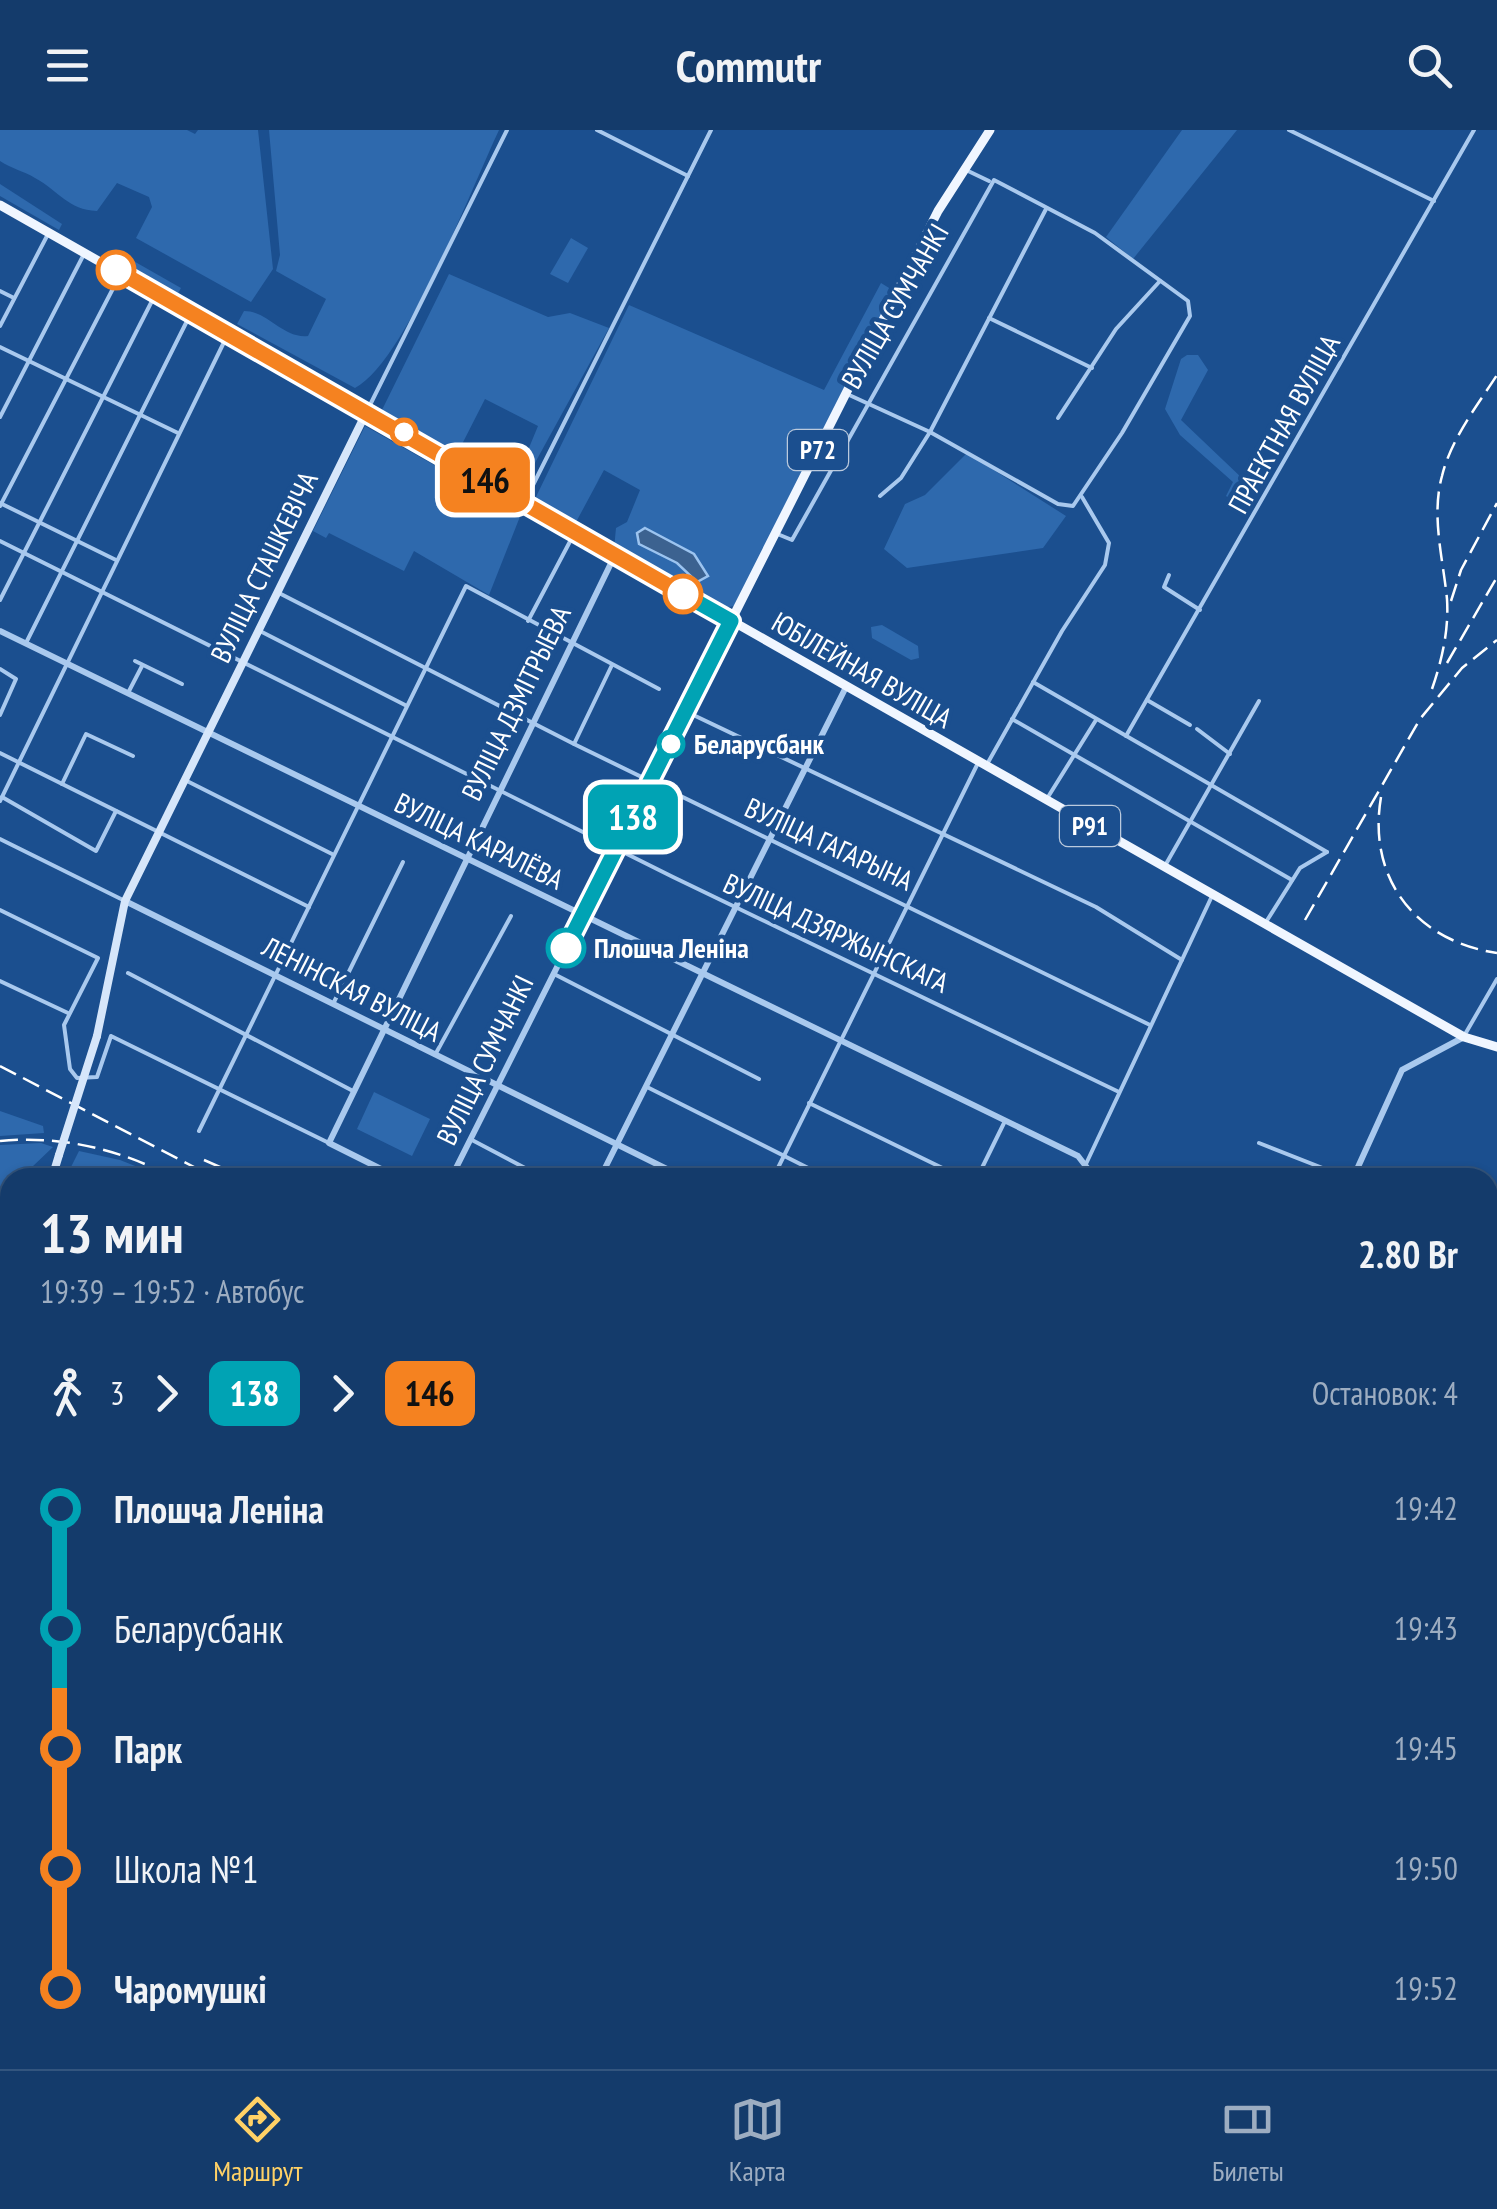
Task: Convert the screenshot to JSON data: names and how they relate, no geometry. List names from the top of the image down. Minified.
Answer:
{"streets":{"main road":["ВУЛІЦА СУМЧАНКІ","Р72","ВУЛІЦА СТАШКЕВІЧА","ЮБІЛЕЙНАЯ ВУЛІЦА","Р91"],"street":["ПРАЕКТНАЯ ВУЛІЦА","ВУЛІЦА ДЗМІТРЫЕВА","ВУЛІЦА КАРАЛЁВА","ВУЛІЦА ГАГАРЫНА","ВУЛІЦА ДЗЯРЖЫНСКАГА","ЛЕНІНСКАЯ ВУЛІЦА"]},"crossings":[["ВУЛІЦА СУМЧАНКІ","ЮБІЛЕЙНАЯ ВУЛІЦА"],["ВУЛІЦА СУМЧАНКІ","ВУЛІЦА КАРАЛЁВА"],["ВУЛІЦА СУМЧАНКІ","ВУЛІЦА ГАГАРЫНА"],["ВУЛІЦА СУМЧАНКІ","ВУЛІЦА ДЗЯРЖЫНСКАГА"],["ВУЛІЦА СУМЧАНКІ","ЛЕНІНСКАЯ ВУЛІЦА"],["ВУЛІЦА СТАШКЕВІЧА","ЮБІЛЕЙНАЯ ВУЛІЦА"],["ВУЛІЦА СТАШКЕВІЧА","ВУЛІЦА КАРАЛЁВА"],["ВУЛІЦА СТАШКЕВІЧА","ВУЛІЦА ГАГАРЫНА"],["ВУЛІЦА СТАШКЕВІЧА","ВУЛІЦА ДЗЯРЖЫНСКАГА"],["ВУЛІЦА СТАШКЕВІЧА","ЛЕНІНСКАЯ ВУЛІЦА"],["ЮБІЛЕЙНАЯ ВУЛІЦА","ВУЛІЦА ДЗМІТРЫЕВА"],["ВУЛІЦА ДЗМІТРЫЕВА","ВУЛІЦА КАРАЛЁВА"],["ВУЛІЦА ДЗМІТРЫЕВА","ВУЛІЦА ГАГАРЫНА"],["ВУЛІЦА ДЗМІТРЫЕВА","ВУЛІЦА ДЗЯРЖЫНСКАГА"],["ВУЛІЦА ДЗМІТРЫЕВА","ЛЕНІНСКАЯ ВУЛІЦА"]],"places":["Беларусбанк","Плошча Леніна"],"lines":["bus line 146","bus line 138"],"page":{"header":"Commutr","on_map":["138","146"],"heading":["13 мин","19:39 – 19:52 · Автобус","2.80 Br"],"legs":["3","138","146","Остановок: 4"],"list":[{"name":"Плошча Леніна","value":"19:42"},{"name":"Беларусбанк","value":"19:43"},{"name":"Парк","value":"19:45"},{"name":"Школа №1","value":"19:50"},{"name":"Чаромушкі","value":"19:52"}],"tabs":["Маршрут","Карта","Билеты"]}}
